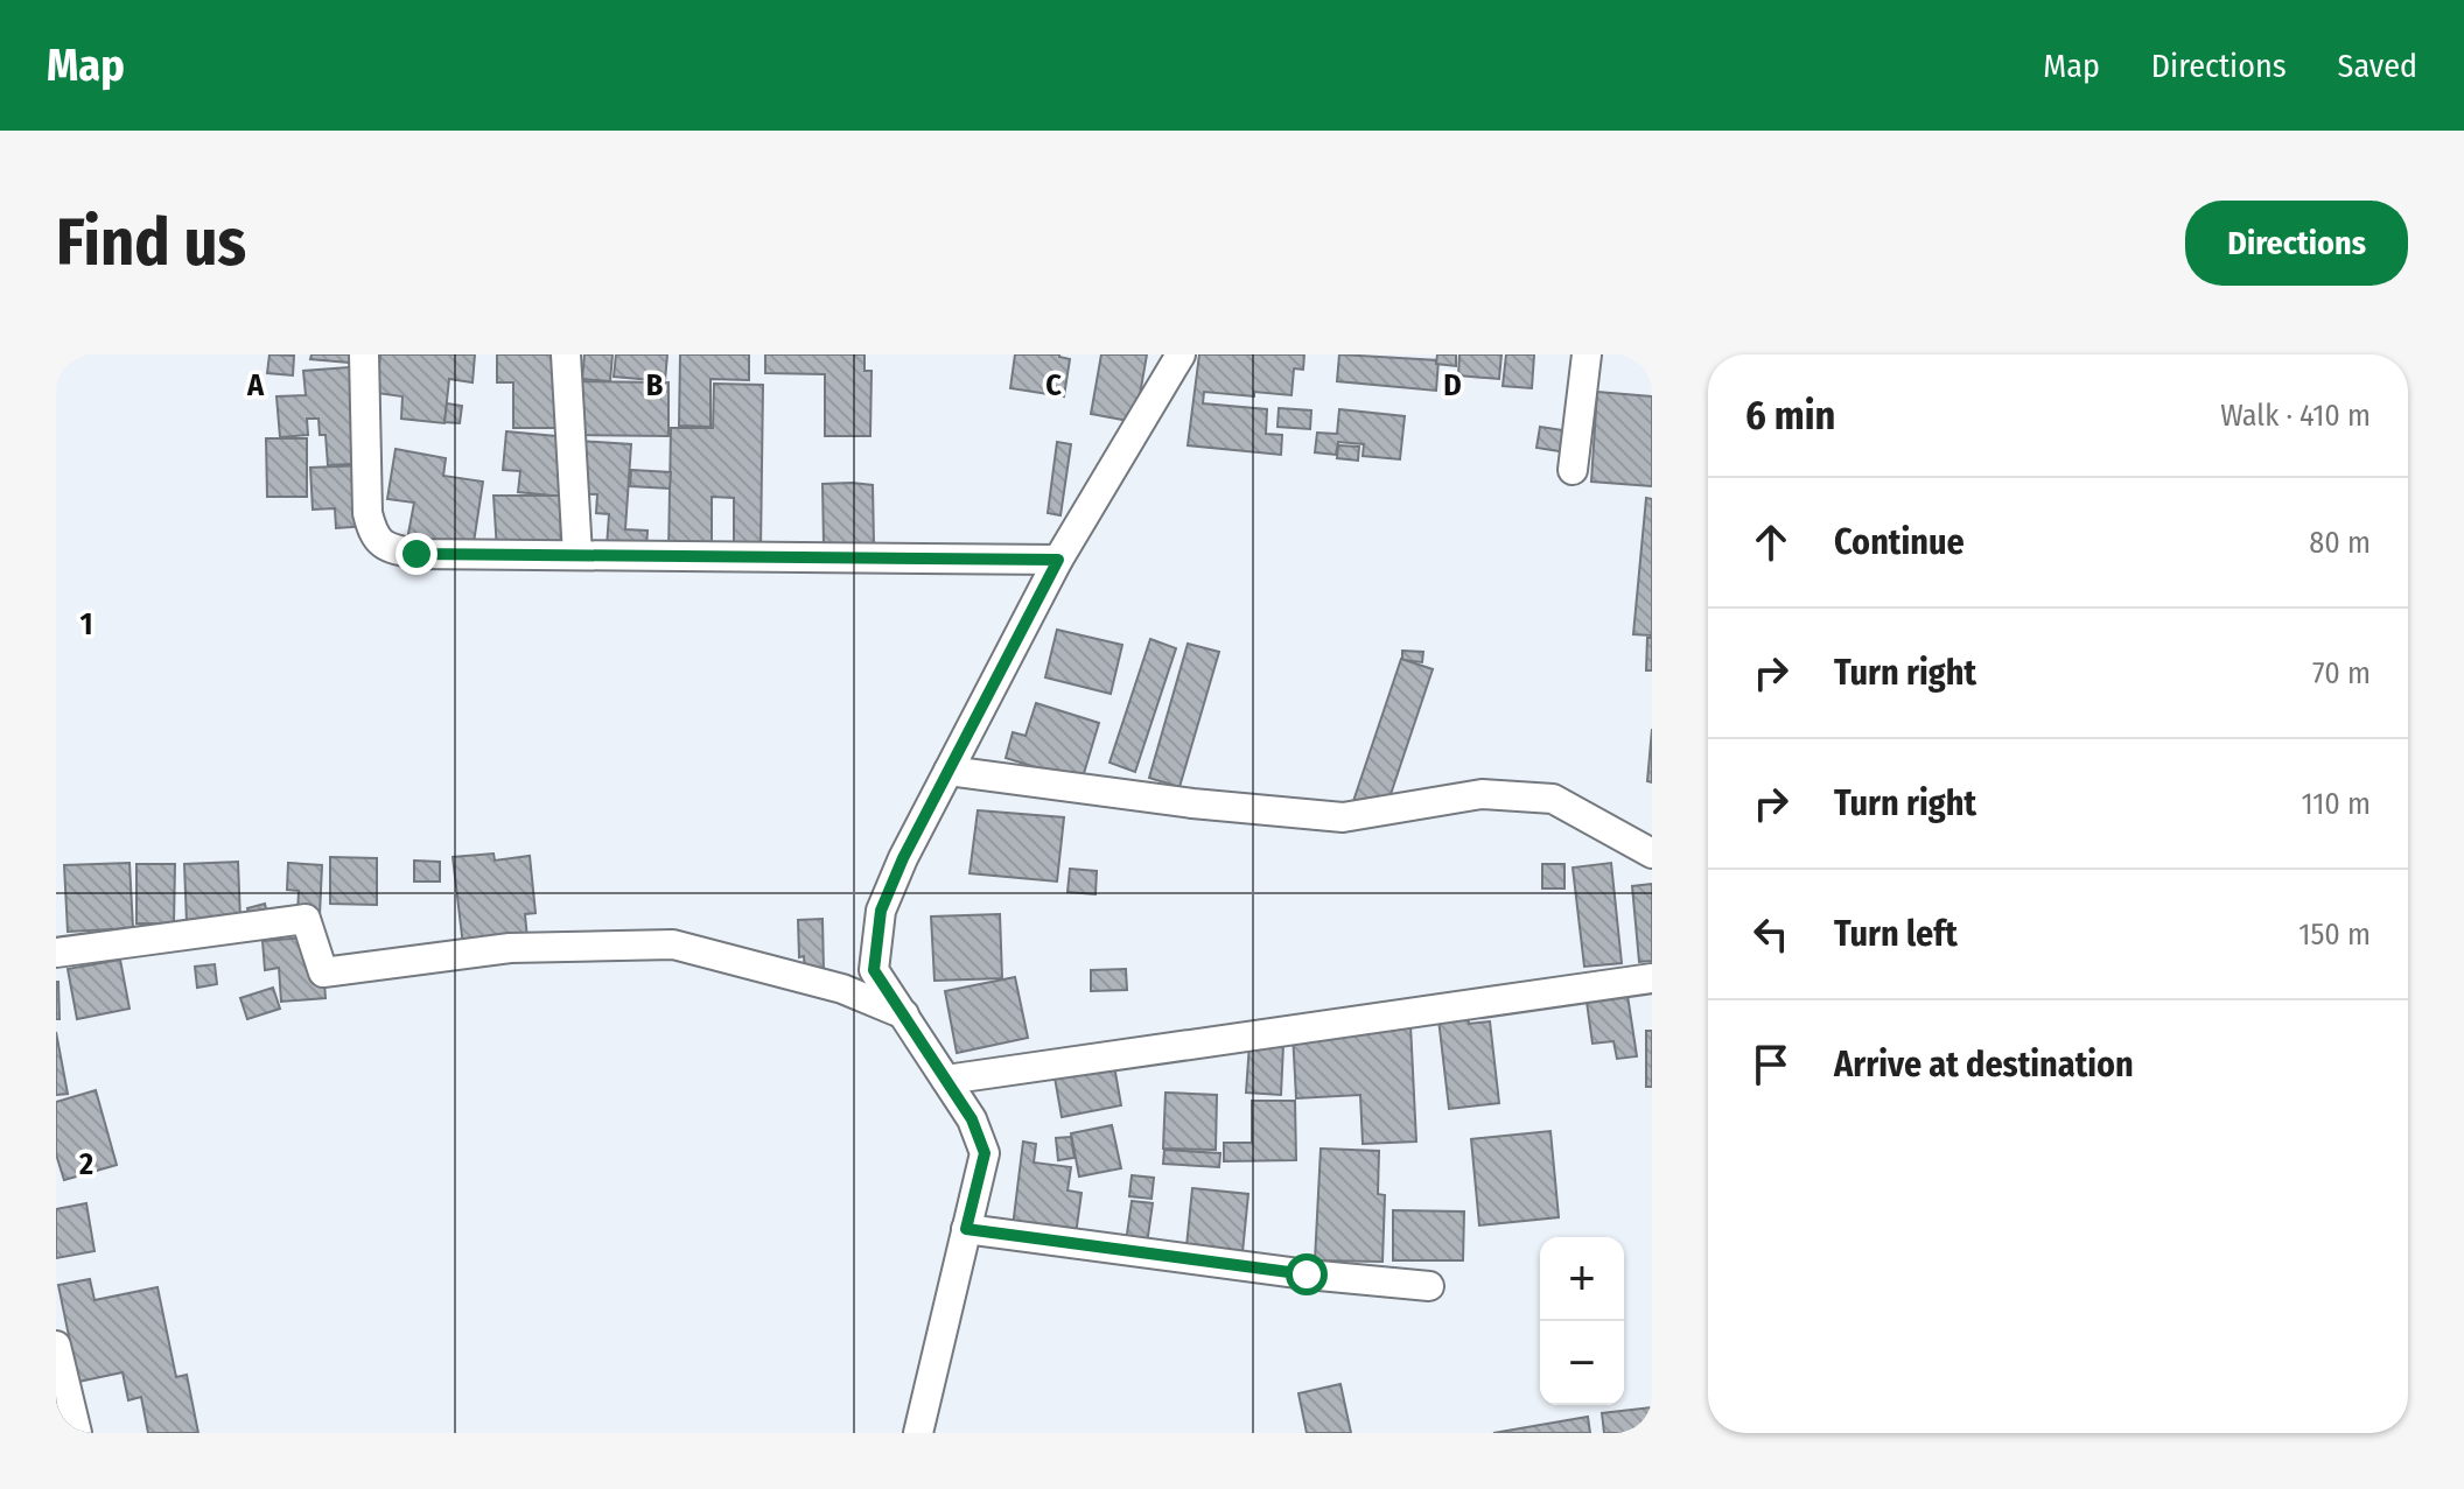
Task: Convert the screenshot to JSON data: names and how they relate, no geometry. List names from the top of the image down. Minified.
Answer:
{"page":{"header":"Map","nav":["Map","Directions","Saved"],"buttons":"Directions","title":"Find us","heading":["6 min","Walk · 410 m"],"list":[["Continue","80 m"],["Turn right","70 m"],["Turn right","110 m"],["Turn left","150 m"],"Arrive at destination"],"map_buttons":["+","−"]},"grid":{"columns":["A","B","C","D"],"rows":["1","2"]}}
